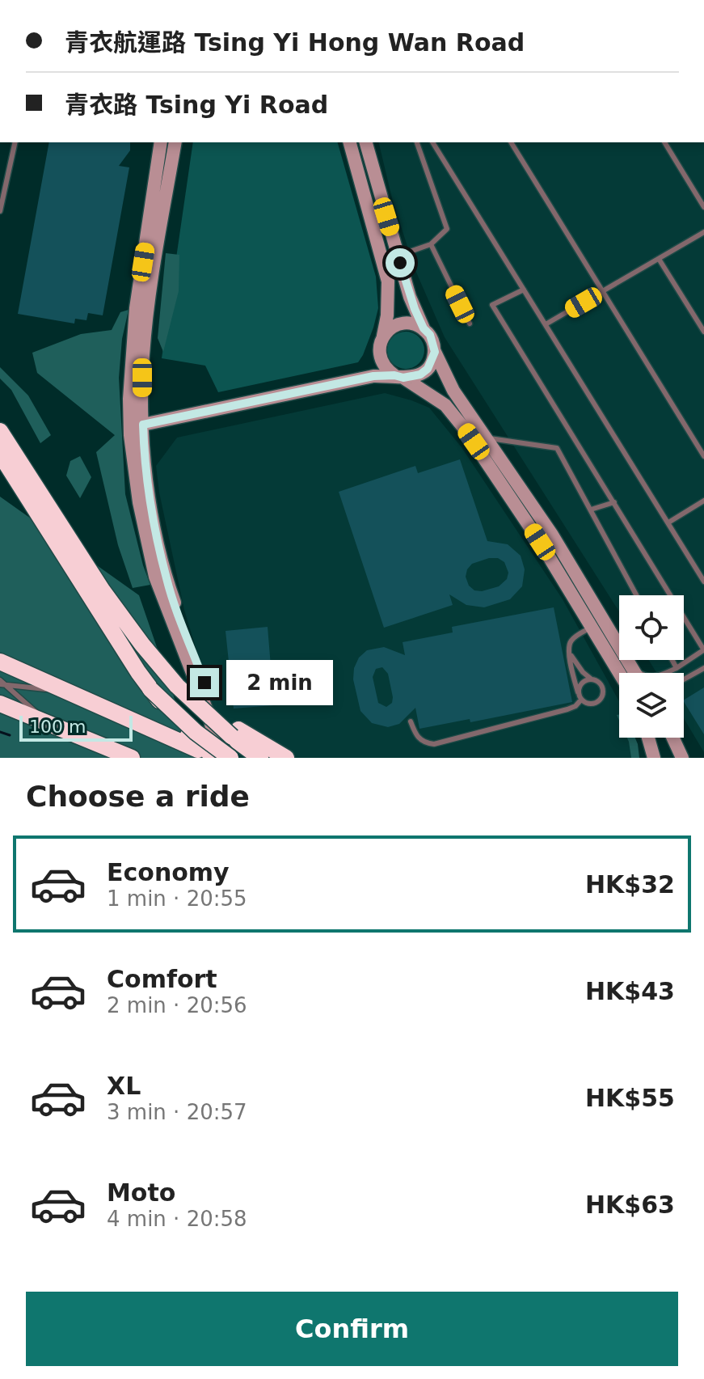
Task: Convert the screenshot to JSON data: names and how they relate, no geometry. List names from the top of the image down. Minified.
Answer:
{"scale_bar":"100 m","page":{"banner":["青衣航運路 Tsing Yi Hong Wan Road","青衣路 Tsing Yi Road"],"bubble":"2 min","scale":"100 m","heading":"Choose a ride","list":[{"name":"Economy","note":"1 min · 20:55","value":"HK$32"},{"name":"Comfort","note":"2 min · 20:56","value":"HK$43"},{"name":"XL","note":"3 min · 20:57","value":"HK$55"},{"name":"Moto","note":"4 min · 20:58","value":"HK$63"}],"buttons":"Confirm"}}
